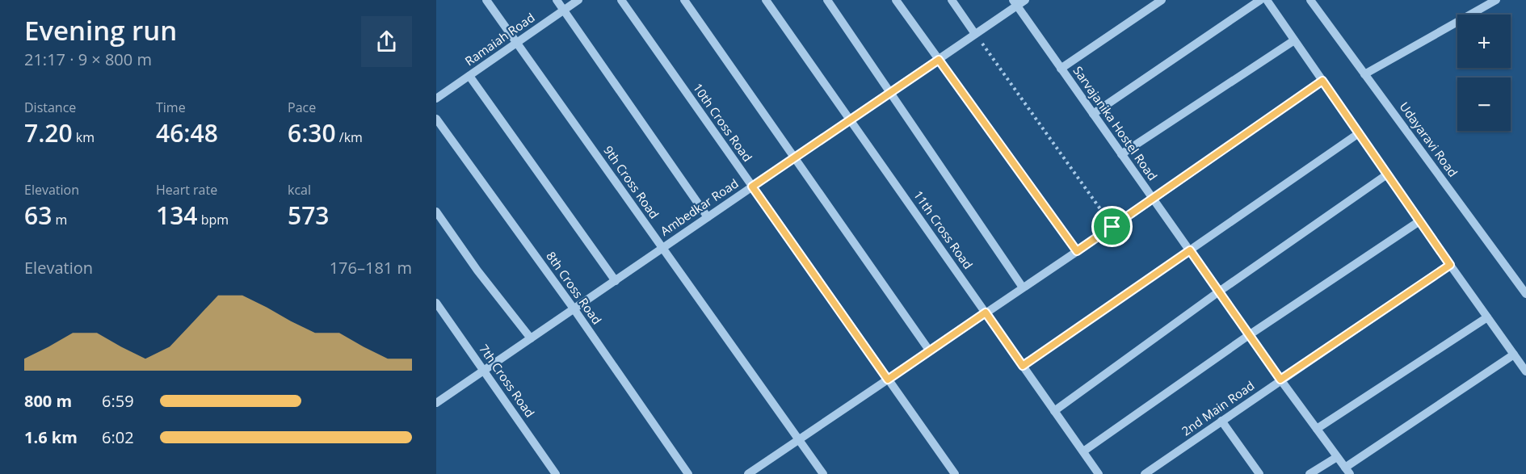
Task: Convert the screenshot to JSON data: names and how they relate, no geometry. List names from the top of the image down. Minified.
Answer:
{"streets":{"street":["Ramaiah Road","10th Cross Road","Sarvajanika Hostel Road","Udayaravi Road","9th Cross Road","Ambedkar Road","11th Cross Road","8th Cross Road","7th Cross Road","2nd Main Road"]},"crossings":[["Ramaiah Road","9th Cross Road"],["10th Cross Road","Ambedkar Road"],["Sarvajanika Hostel Road","Ambedkar Road"],["Sarvajanika Hostel Road","2nd Main Road"],["9th Cross Road","Ambedkar Road"],["Ambedkar Road","11th Cross Road"],["Ambedkar Road","8th Cross Road"],["Ambedkar Road","7th Cross Road"]],"page":{"heading":["Evening run","21:17 · 9 × 800 m"],"map_buttons":["+","−"],"stats":[["Distance","7.20 km"],["Time","46:48"],["Pace","6:30 /km"],["Elevation","63 m"],["Heart rate","134 bpm"],["kcal","573"]],"chart":["Elevation","176–181 m"],"list":[{"name":"800 m","note":"6:59"},{"name":"1.6 km","note":"6:02"}]}}
